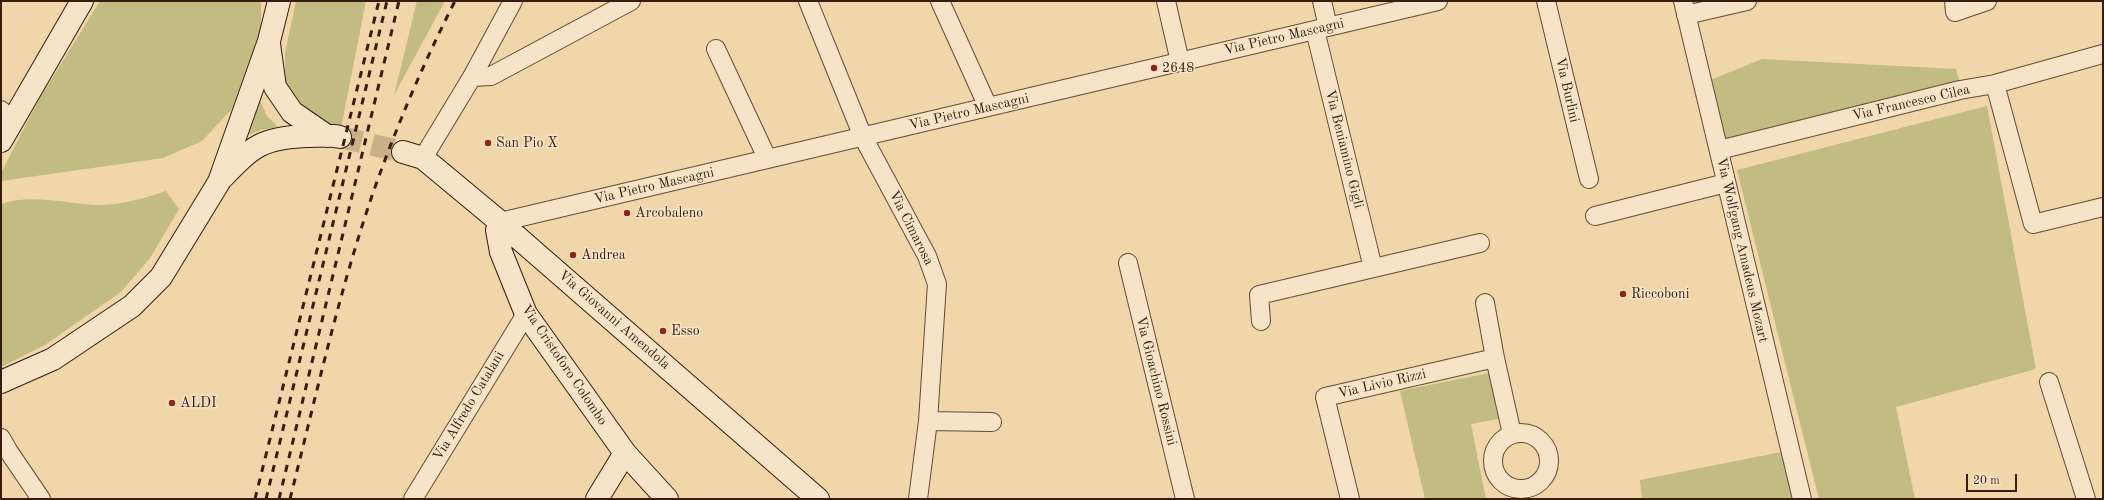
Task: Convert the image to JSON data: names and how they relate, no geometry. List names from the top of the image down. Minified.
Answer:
{"streets":{"main road":["Via Giovanni Amendola","Via Cristoforo Colombo"],"street":["Via Pietro Mascagni","Via Burlini","Via Francesco Cilea","Via Beniamino Gigli","Via Cimarosa","Via Wolfgang Amadeus Mozart","Via Gioachino Rossini","Via Livio Rizzi","Via Alfredo Catalani"]},"crossings":[["Via Pietro Mascagni","Via Beniamino Gigli"],["Via Pietro Mascagni","Via Cimarosa"],["Via Pietro Mascagni","Via Giovanni Amendola"],["Via Pietro Mascagni","Via Cristoforo Colombo"],["Via Francesco Cilea","Via Wolfgang Amadeus Mozart"],["Via Giovanni Amendola","Via Cristoforo Colombo"],["Via Cristoforo Colombo","Via Alfredo Catalani"]],"places":["2648","San Pio X","Arcobaleno","Andrea","Riccoboni","Esso","ALDI"],"scale_bar":"20 m"}
